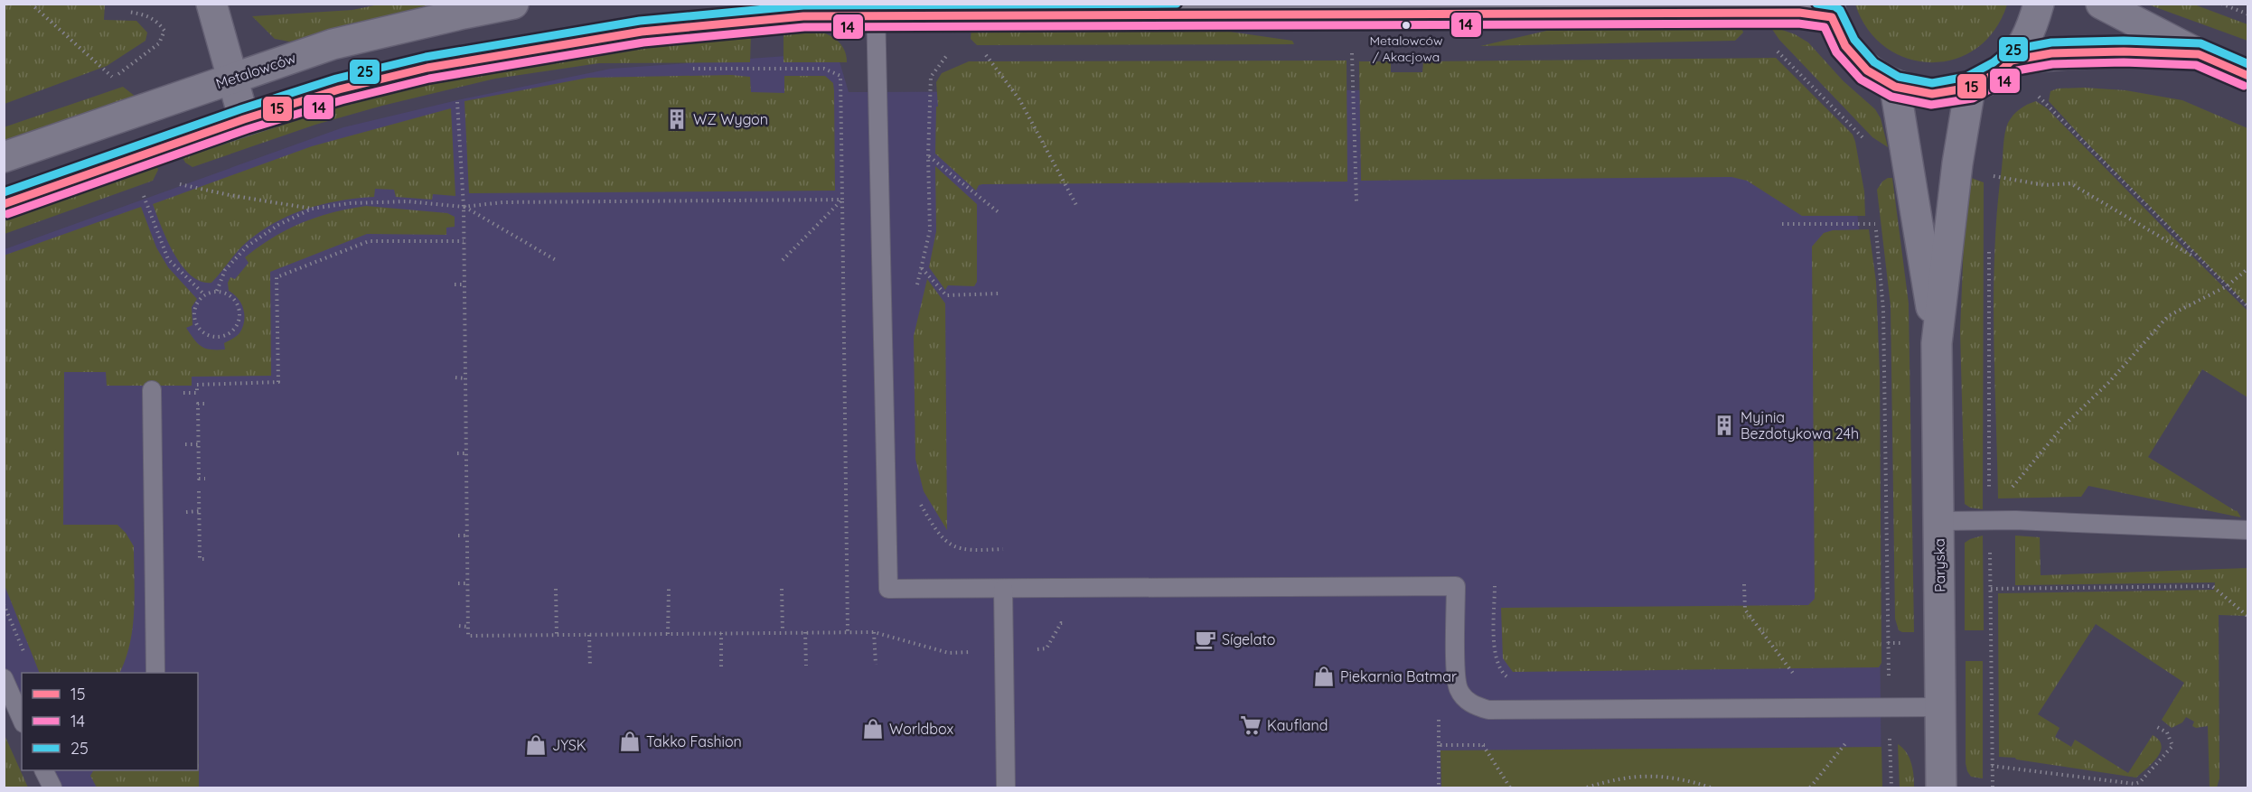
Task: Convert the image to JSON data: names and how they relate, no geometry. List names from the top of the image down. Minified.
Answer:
{"streets":{"street":["Metalowców","Paryska"]},"places":{"other":["Metalowców / Akacjowa"],"building":["WZ Wygon","Myjnia Bezdotykowa 24h"],"cafe":["Sígelato"],"shop":["Piekarnia Batmar","Worldbox","Takko Fashion","JYSK"],"supermarket":["Kaufland"]},"lines":["transit line 25","transit line 15","transit line 14"],"legend":["15","14","25"]}
